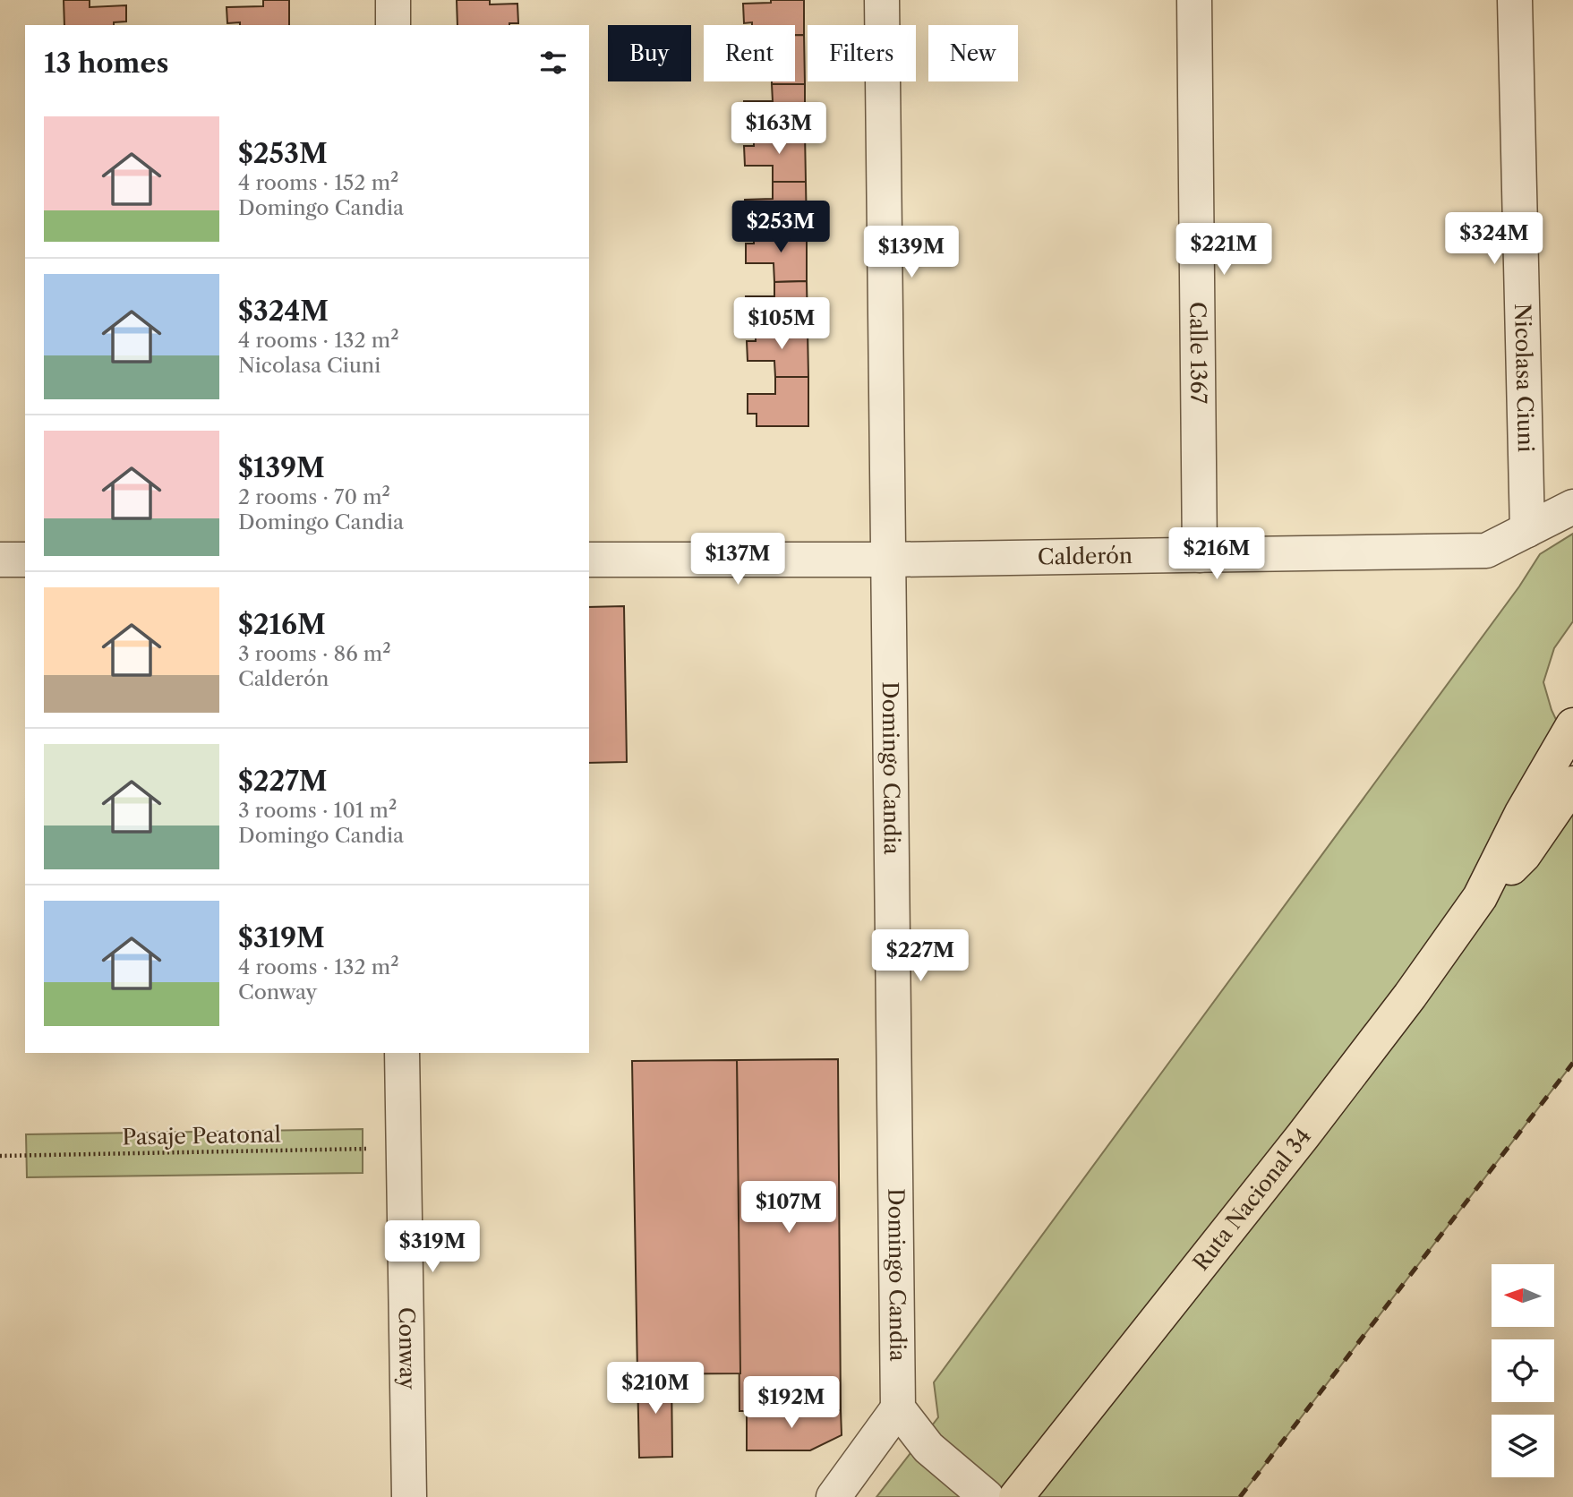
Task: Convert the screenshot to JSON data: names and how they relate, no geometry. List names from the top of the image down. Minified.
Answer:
{"streets":{"highway":["Ruta Nacional 34"],"street":["Calle 1367","Nicolasa Ciuni","Calderón","Domingo Candia","Conway"],"path":["Pasaje Peatonal"]},"crossings":[["Calle 1367","Calderón"],["Nicolasa Ciuni","Calderón"],["Calderón","Domingo Candia"],["Pasaje Peatonal","Conway"]],"north":"left","page":{"chip":["Buy","Rent","Filters","New"],"heading":"13 homes","list":[{"name":"$253M","note":"4 rooms · 152 m² · Domingo Candia"},{"name":"$324M","note":"4 rooms · 132 m² · Nicolasa Ciuni"},{"name":"$139M","note":"2 rooms · 70 m² · Domingo Candia"},{"name":"$216M","note":"3 rooms · 86 m² · Calderón"},{"name":"$227M","note":"3 rooms · 101 m² · Domingo Candia"},{"name":"$319M","note":"4 rooms · 132 m² · Conway"}],"price":["$163M","$253M","$324M","$221M","$139M","$105M","$216M","$137M","$227M","$107M","$319M","$210M","$192M"]}}
